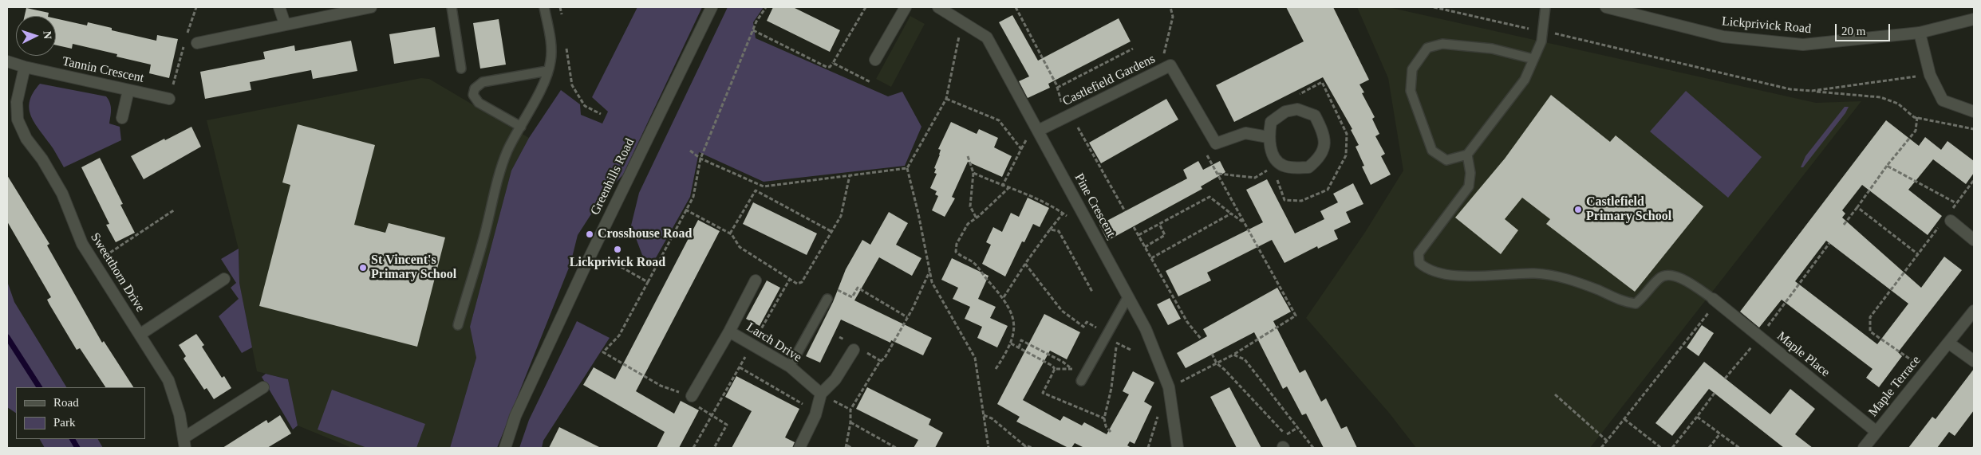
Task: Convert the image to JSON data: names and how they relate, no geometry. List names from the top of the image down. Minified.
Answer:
{"streets":{"street":["Lickprivick Road","Tannin Crescent","Castlefield Gardens","Greenhills Road","Pine Crescent","Sweetthorn Drive","Larch Drive","Maple Place","Maple Terrace"]},"crossings":[["Tannin Crescent","Sweetthorn Drive"],["Castlefield Gardens","Pine Crescent"],["Maple Place","Maple Terrace"]],"places":["Castlefield Primary School","Crosshouse Road","Lickprivick Road","St Vincent's Primary School"],"legend":["Road","Park"],"scale_bar":"20 m","north":"right"}
